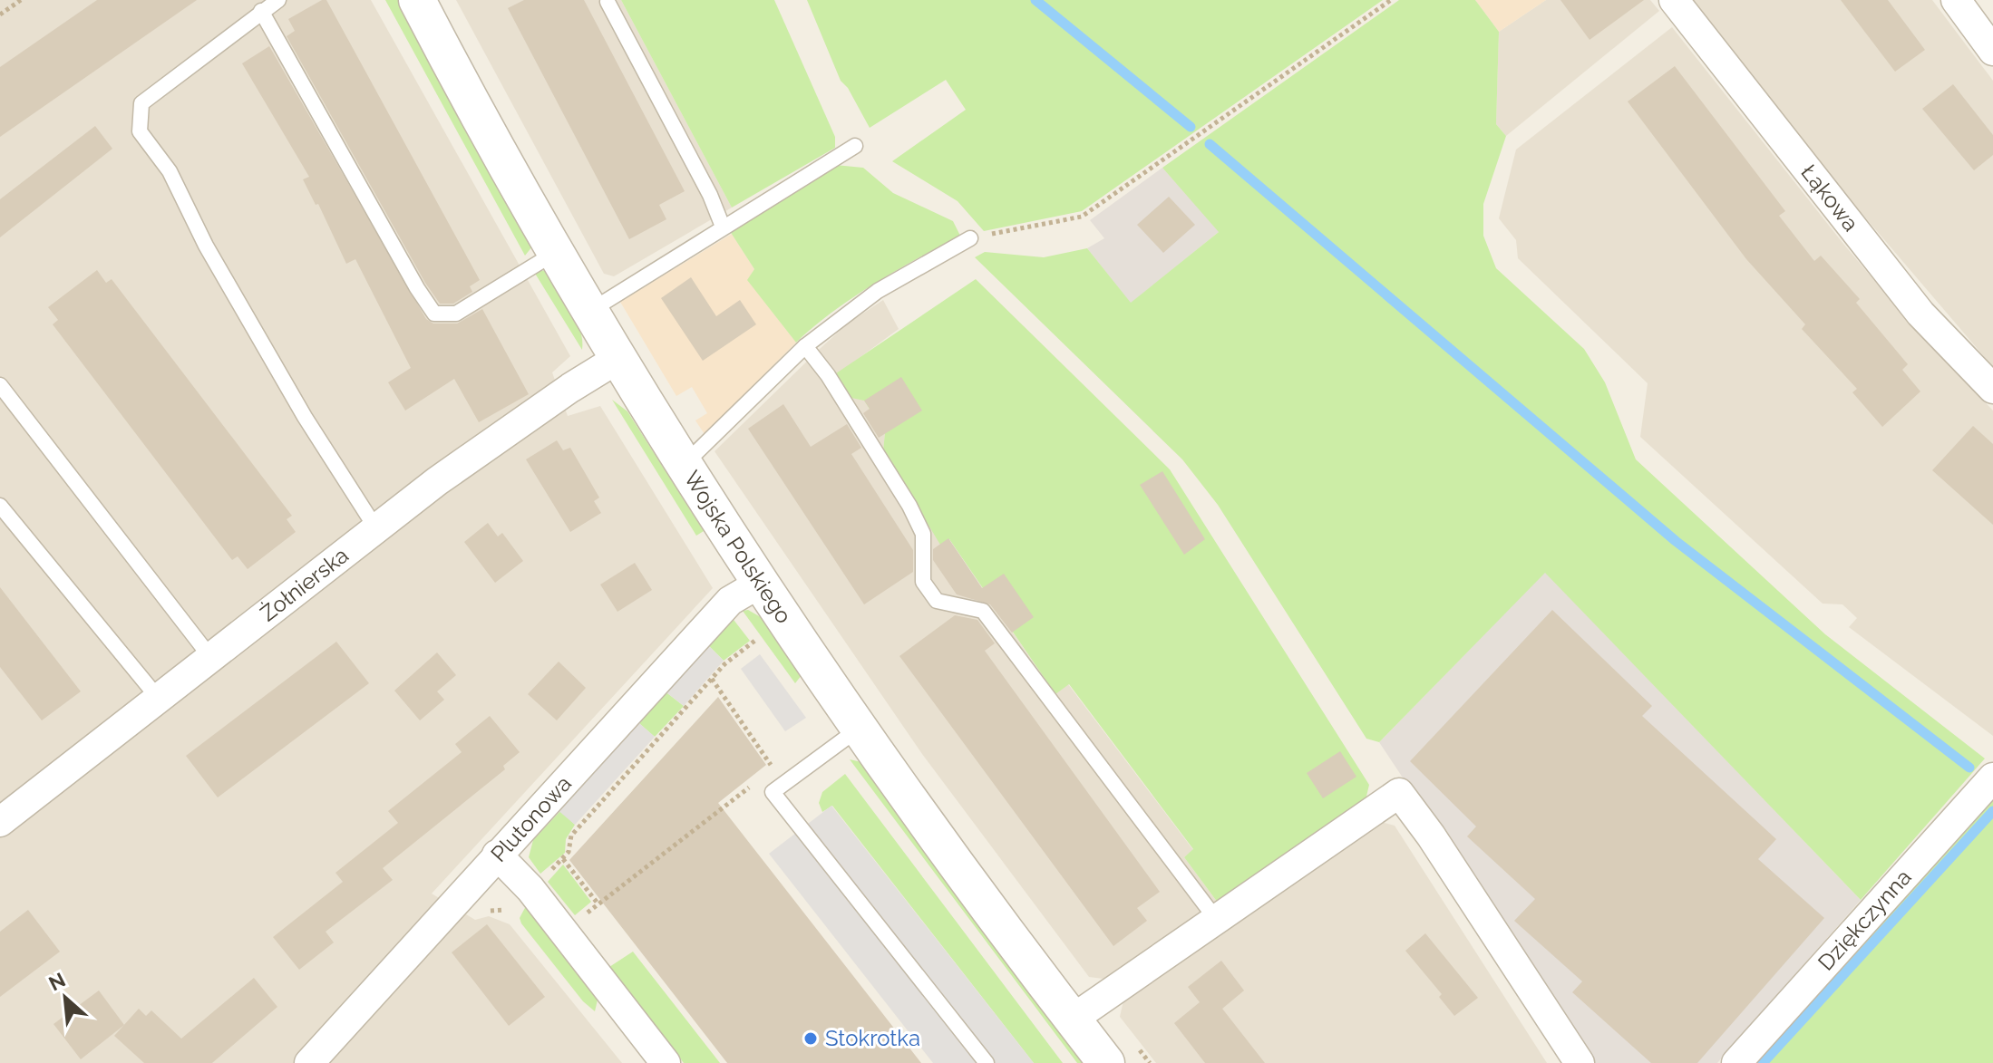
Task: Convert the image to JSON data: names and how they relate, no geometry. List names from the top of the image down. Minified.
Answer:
{"streets":{"street":["Łąkowa","Wojska Polskiego","Żołnierska","Plutonowa","Dziękczynna"]},"crossings":[["Wojska Polskiego","Żołnierska"],["Wojska Polskiego","Plutonowa"]],"places":["Stokrotka"],"north":"top left"}
